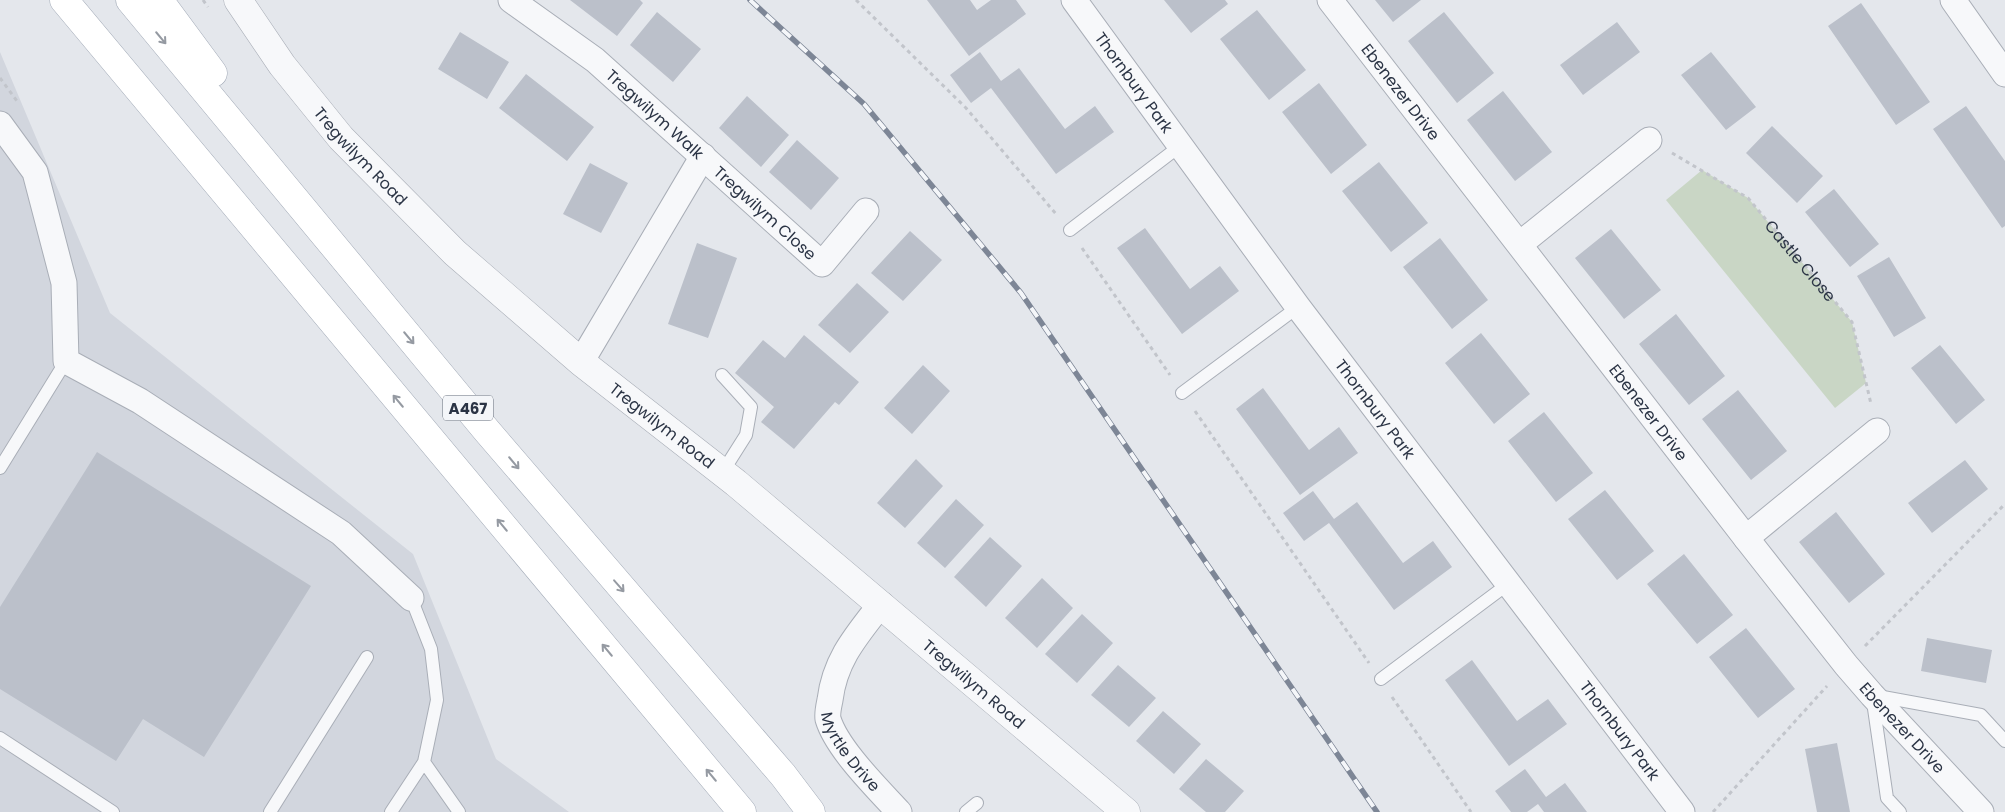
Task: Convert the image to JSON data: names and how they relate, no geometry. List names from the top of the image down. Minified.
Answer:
{"streets":{"main road":["A467"],"street":["Thornbury Park","Ebenezer Drive","Tregwilym Walk","Tregwilym Road","Tregwilym Close","Myrtle Drive"],"path":["Castle Close"]},"crossings":[["Tregwilym Walk","Tregwilym Road"],["Tregwilym Walk","Tregwilym Close"],["Tregwilym Road","Myrtle Drive"]]}
